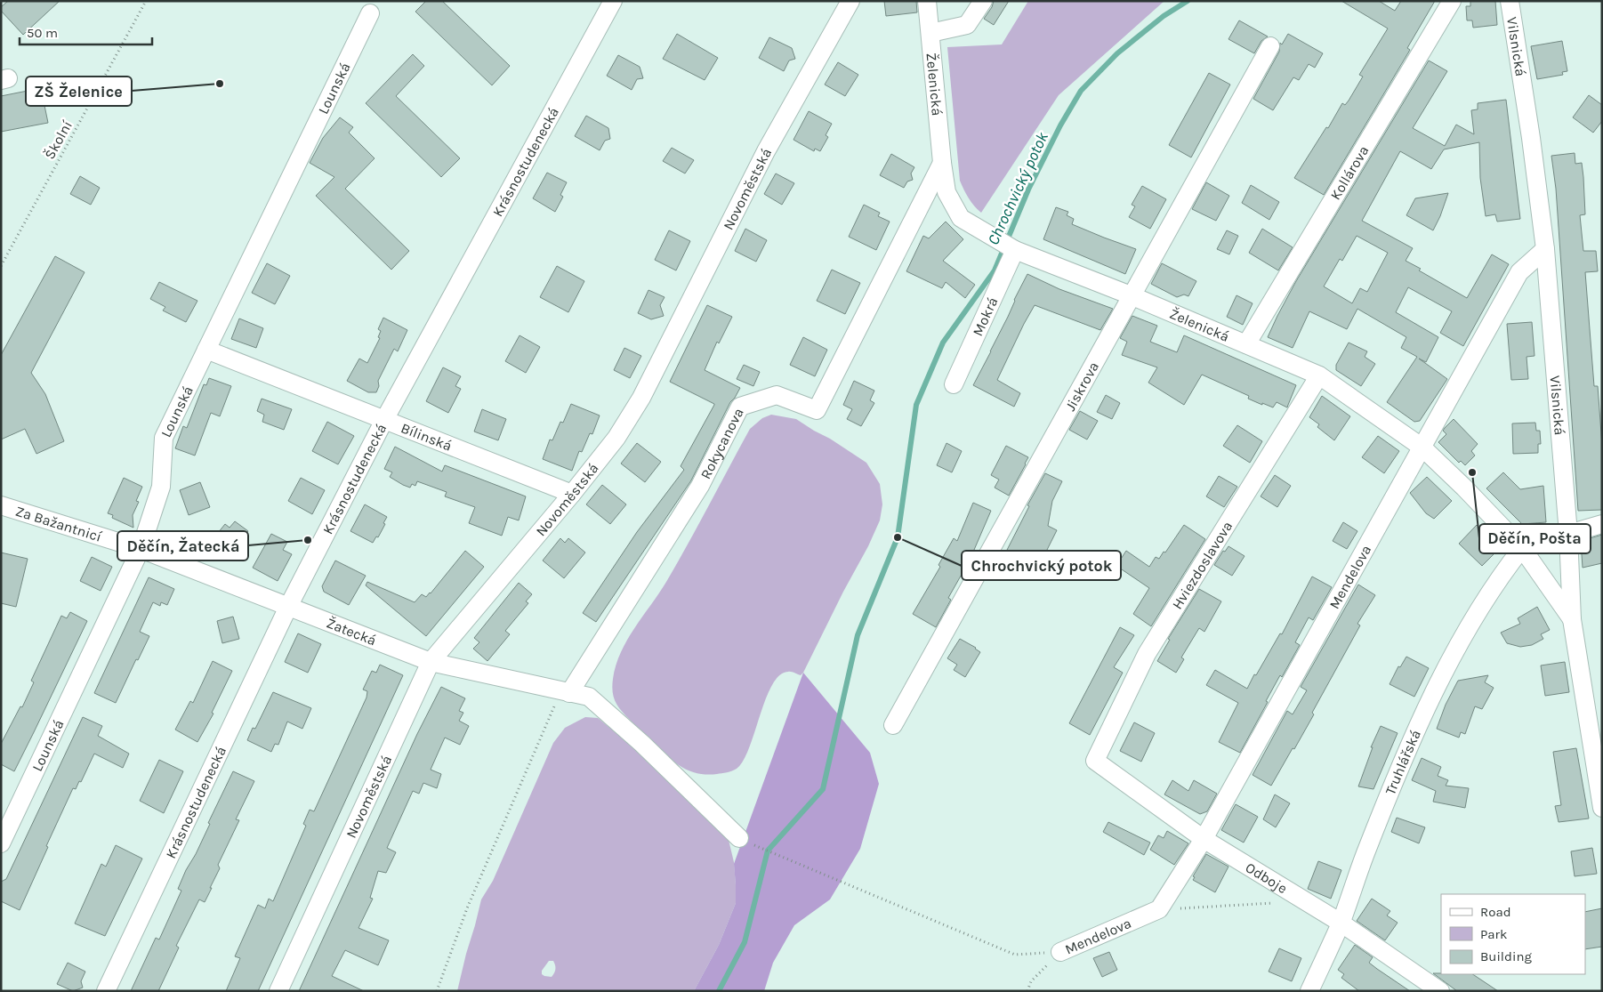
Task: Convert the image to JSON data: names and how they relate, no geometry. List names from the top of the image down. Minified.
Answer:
{"streets":{"street":["Vilsnická","Želenická","Lounská","Krásnostudenecká","Kollárova","Novoměstská","Mokrá","Jiskrova","Bílinská","Rokycanova","Za Bažantnicí","Hviezdoslavova","Mendelova","Žatecká","Truhlářská","Odboje"],"path":["Školní"]},"crossings":[["Vilsnická","Želenická"],["Vilsnická","Mendelova"],["Želenická","Kollárova"],["Želenická","Mokrá"],["Želenická","Jiskrova"],["Želenická","Rokycanova"],["Želenická","Hviezdoslavova"],["Želenická","Mendelova"],["Želenická","Truhlářská"],["Lounská","Bílinská"],["Lounská","Za Bažantnicí"],["Lounská","Žatecká"],["Krásnostudenecká","Bílinská"],["Krásnostudenecká","Žatecká"],["Novoměstská","Bílinská"],["Novoměstská","Žatecká"],["Rokycanova","Žatecká"],["Za Bažantnicí","Žatecká"],["Hviezdoslavova","Odboje"],["Mendelova","Odboje"],["Truhlářská","Odboje"]],"water":["Chrochvický potok"],"places":["ZŠ Želenice","Děčín, Pošta","Chrochvický potok","Děčín, Žatecká"],"legend":["Road","Park","Building"],"scale_bar":"50 m"}
